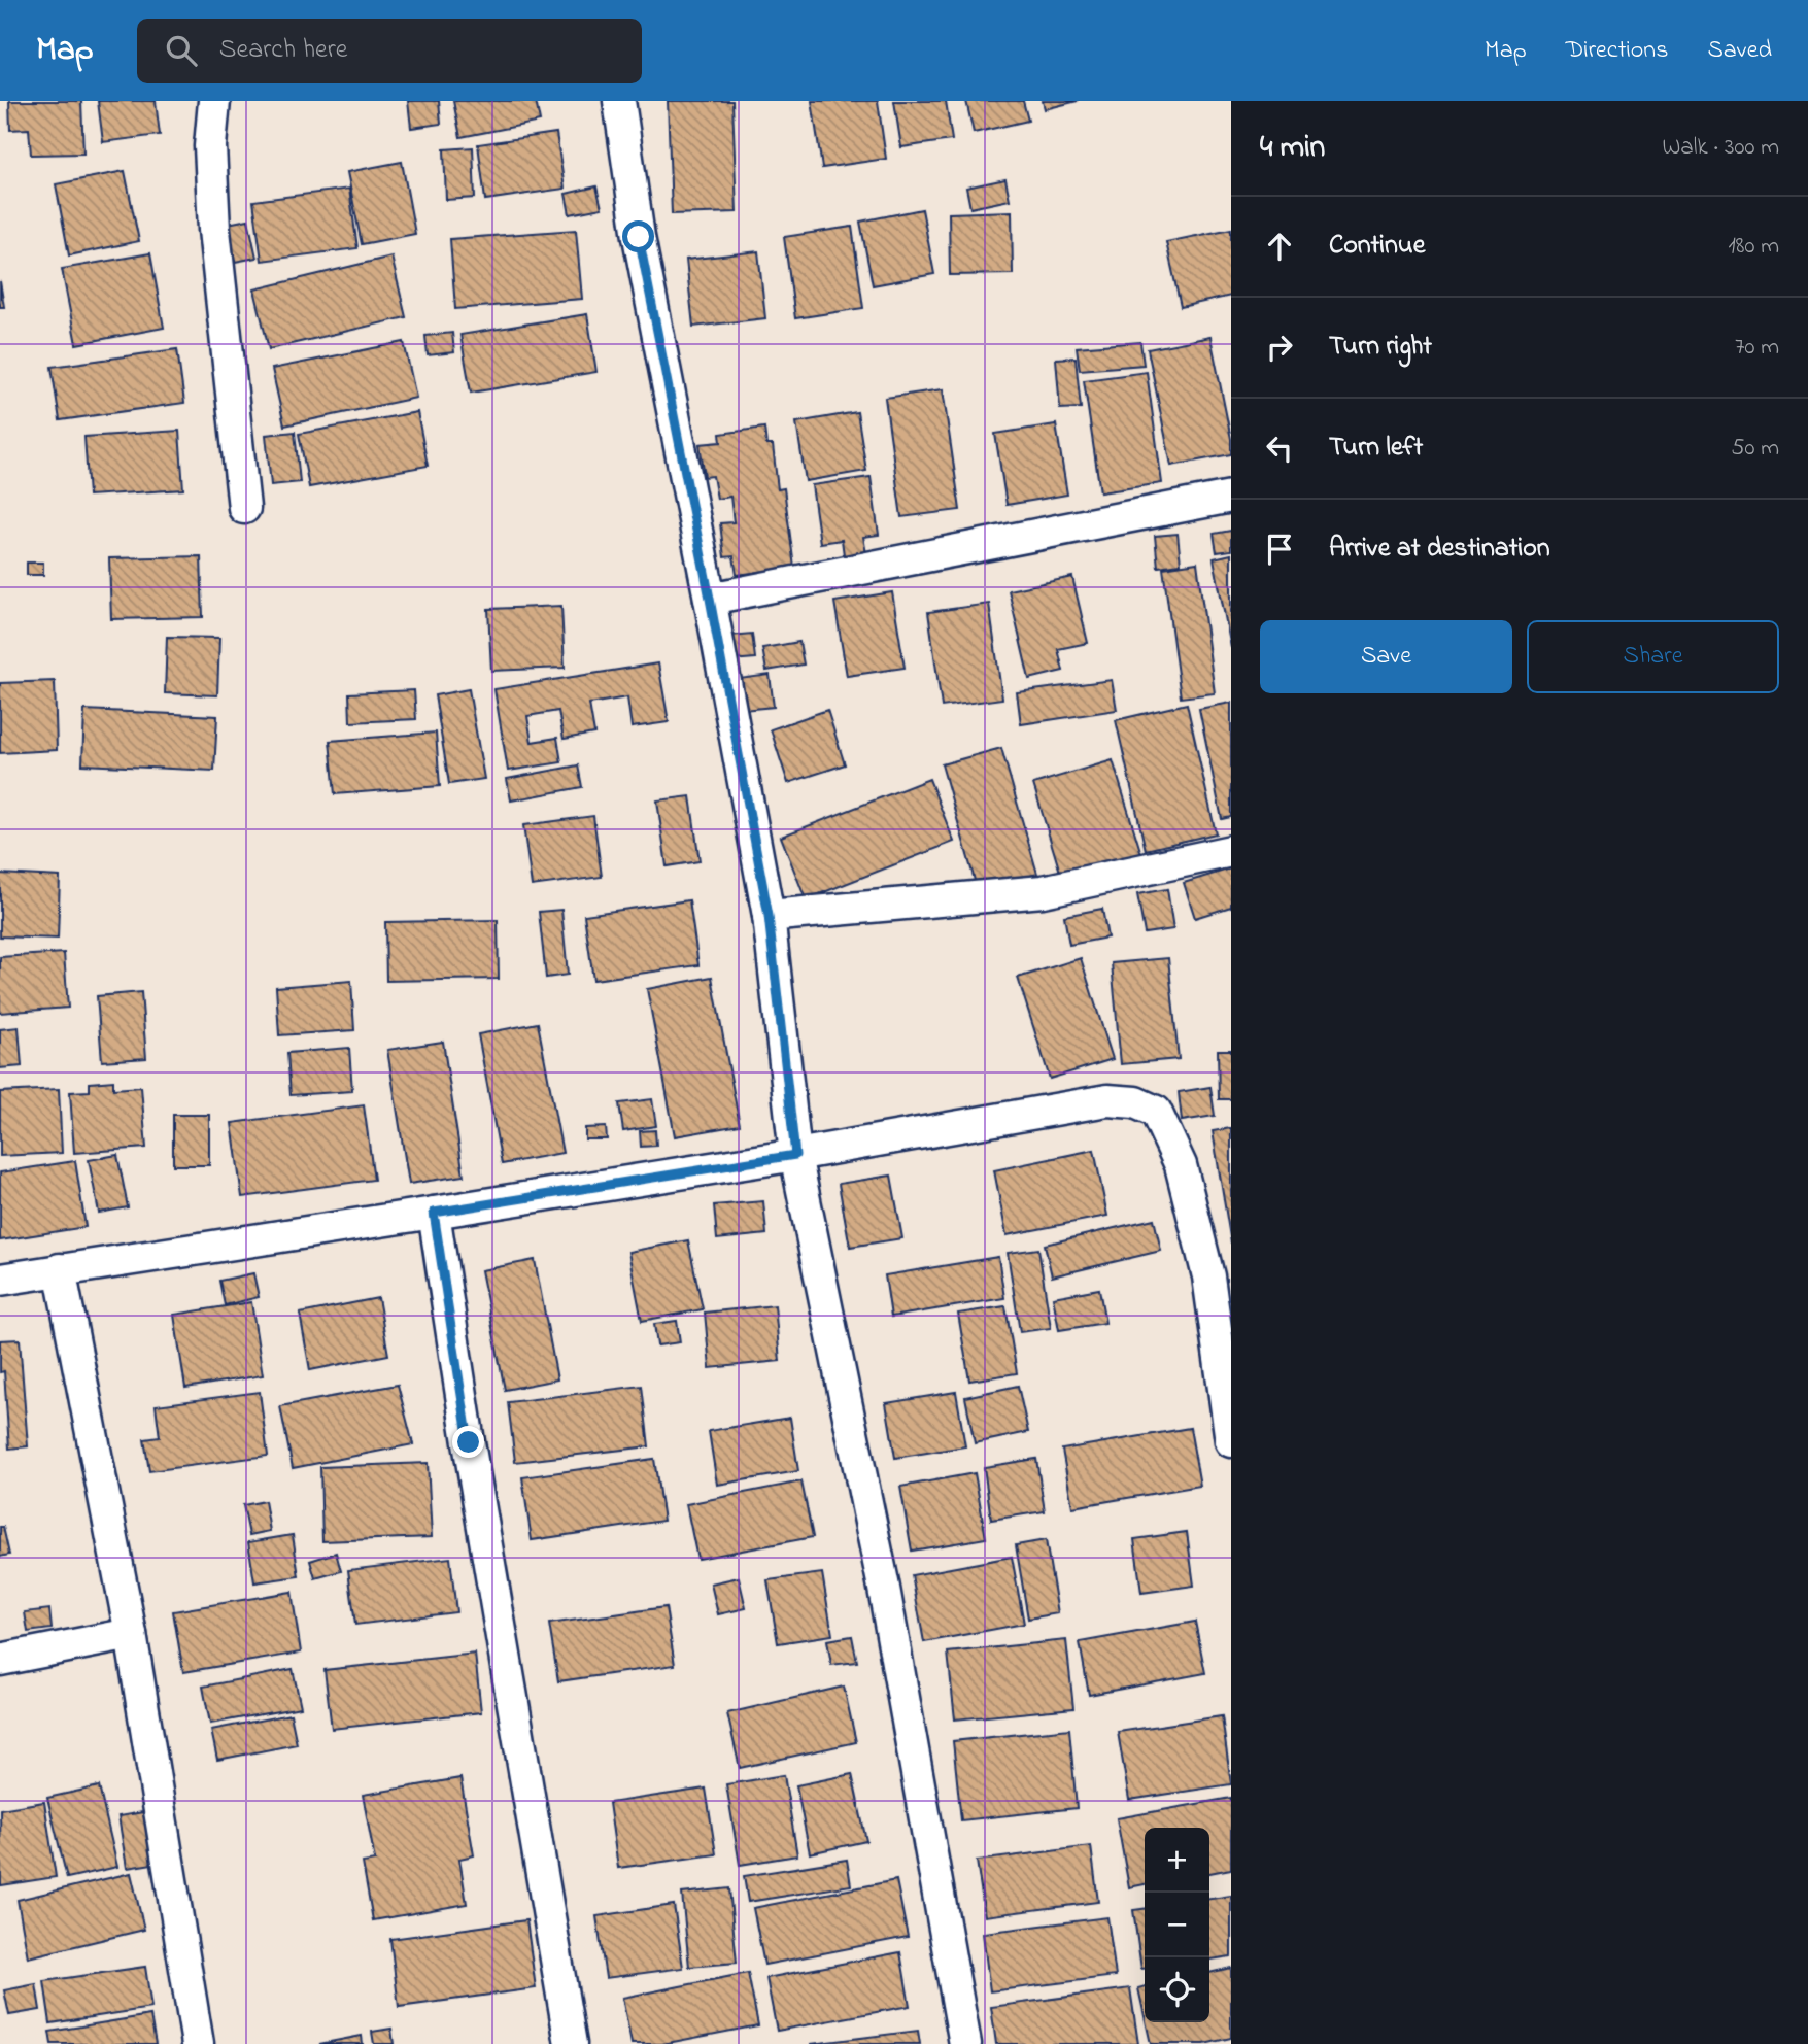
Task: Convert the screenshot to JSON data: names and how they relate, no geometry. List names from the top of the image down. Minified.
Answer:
{"page":{"header":"Map","search":"Search here","nav":["Map","Directions","Saved"],"heading":["4 min","Walk · 300 m"],"list":[["Continue","180 m"],["Turn right","70 m"],["Turn left","50 m"],"Arrive at destination"],"buttons":["Save","Share"],"map_buttons":["+","−"]}}
